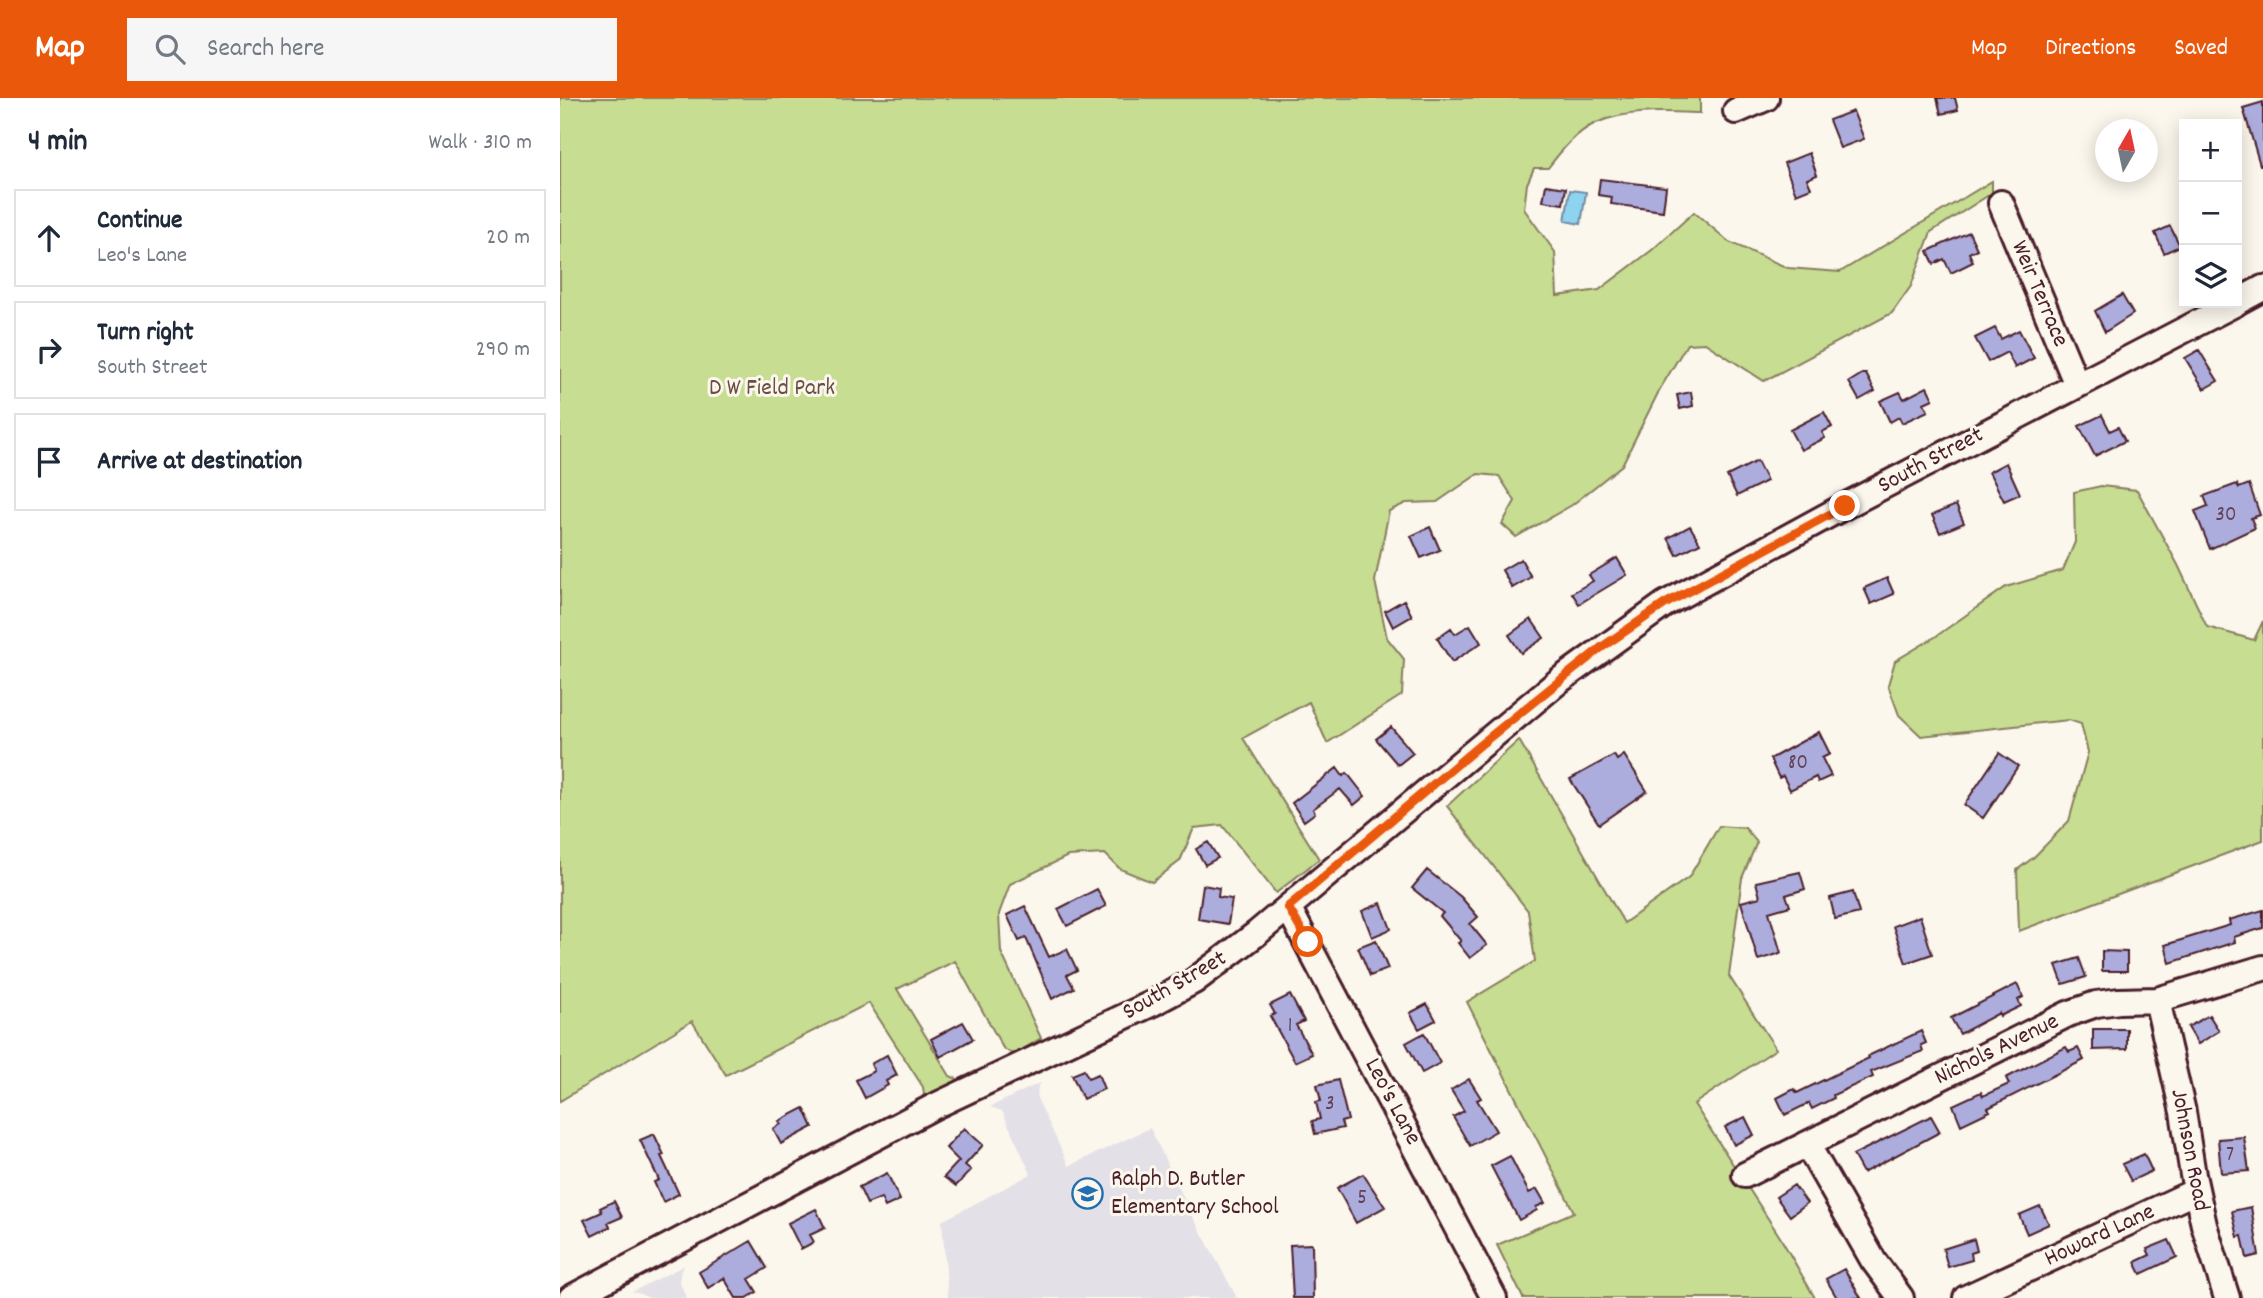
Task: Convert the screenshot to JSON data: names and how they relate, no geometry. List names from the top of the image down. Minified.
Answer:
{"streets":{"street":["Weir Terrace","South Street","Nichols Avenue","Leo's Lane","Johnson Road","Howard Lane"]},"crossings":[["Weir Terrace","South Street"],["South Street","Leo's Lane"],["Nichols Avenue","Johnson Road"],["Johnson Road","Howard Lane"]],"parks":["D W Field Park"],"places":{"school or university":["Ralph D. Butler Elementary School"]},"house_numbers":["30","80","1","3","7","5"],"north":"top","page":{"header":"Map","search":"Search here","nav":["Map","Directions","Saved"],"heading":["4 min","Walk · 310 m"],"map_buttons":["+","−"],"list":[["Continue","Leo's Lane","20 m"],["Turn right","South Street","290 m"],"Arrive at destination"]}}
